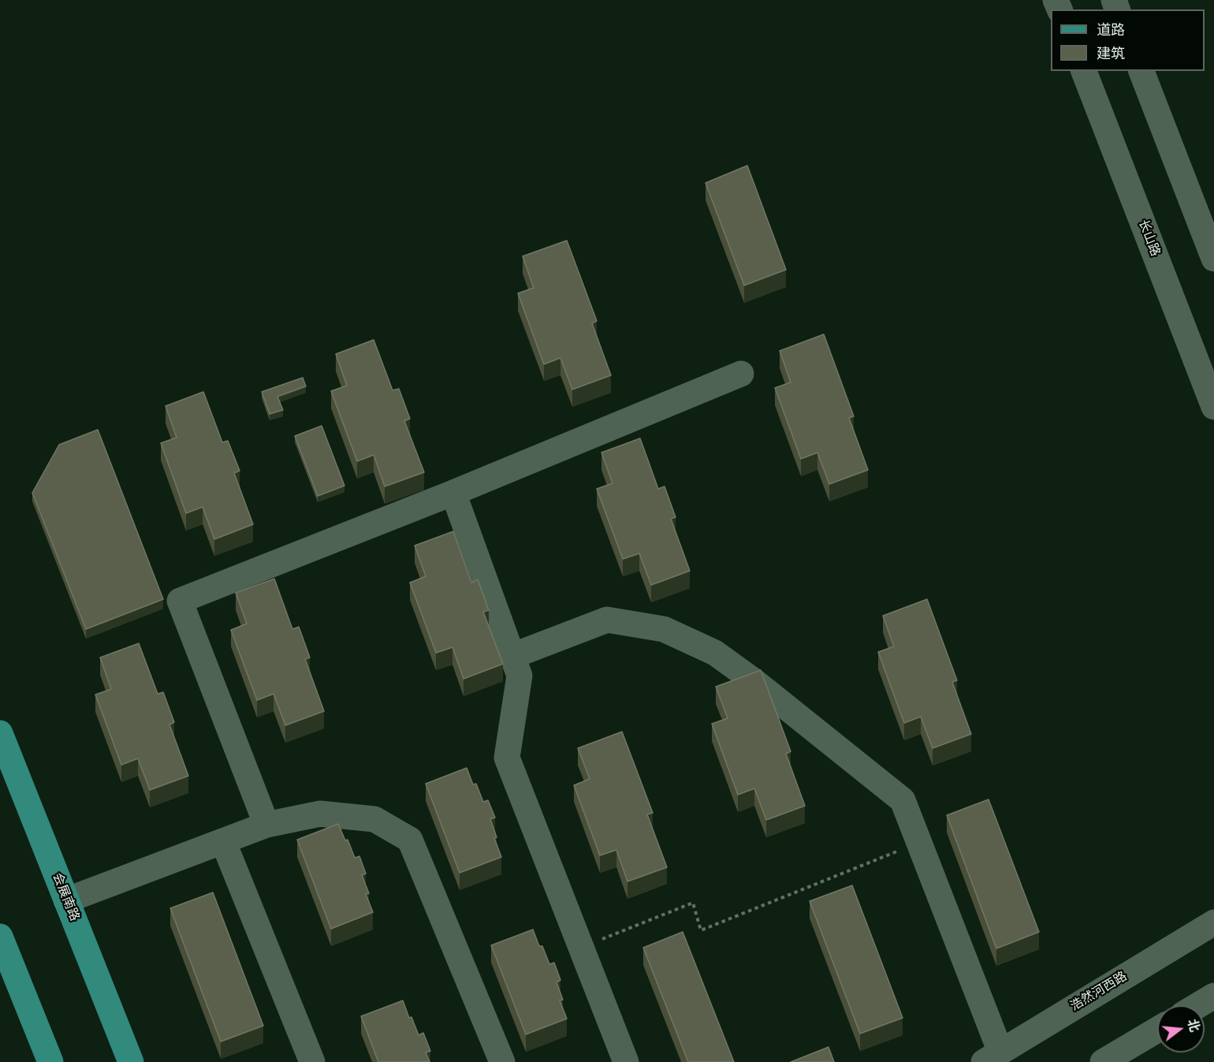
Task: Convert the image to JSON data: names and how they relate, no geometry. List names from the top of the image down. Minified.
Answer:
{"streets":{"main road":["会展南路"],"street":["长山路","浩然河西路"]},"legend":["道路","建筑"],"north":"right"}
